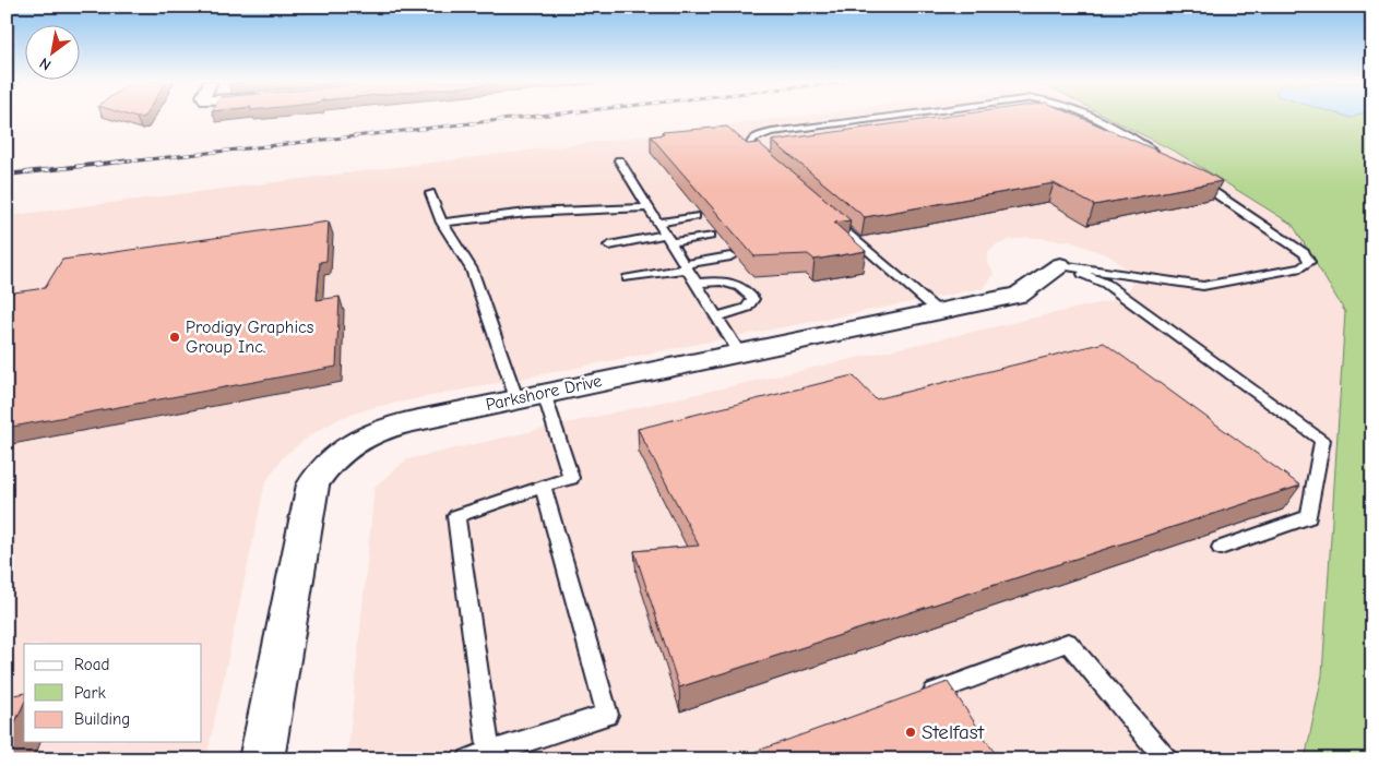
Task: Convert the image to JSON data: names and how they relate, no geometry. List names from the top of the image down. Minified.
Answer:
{"streets":{"street":["Parkshore Drive"]},"places":["Prodigy Graphics Group Inc.","Stelfast"],"legend":["Road","Park","Building"],"north":"bottom left"}
